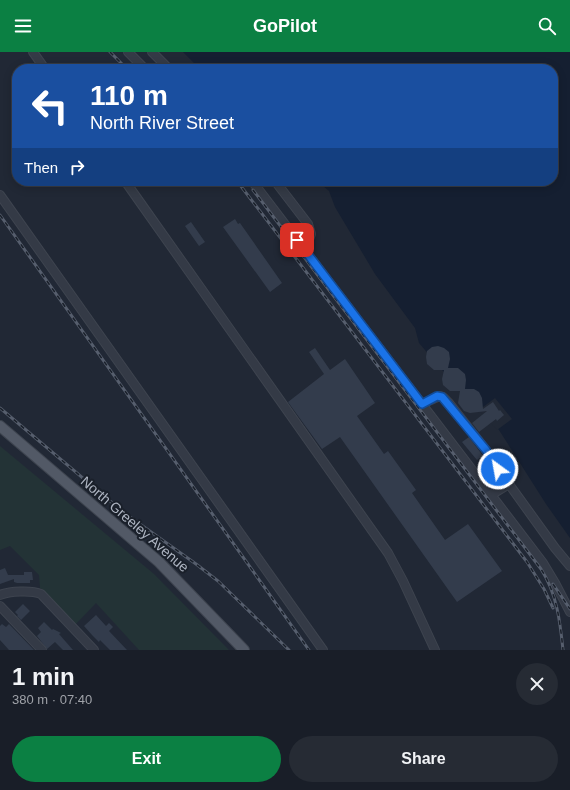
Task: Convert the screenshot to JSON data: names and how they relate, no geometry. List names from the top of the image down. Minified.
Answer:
{"streets":{"main road":["North Greeley Avenue"]},"page":{"header":"GoPilot","turn":["110 m","North River Street"],"then":"Then","heading":["1 min","380 m · 07:40"],"buttons":["Exit","Share"]}}
